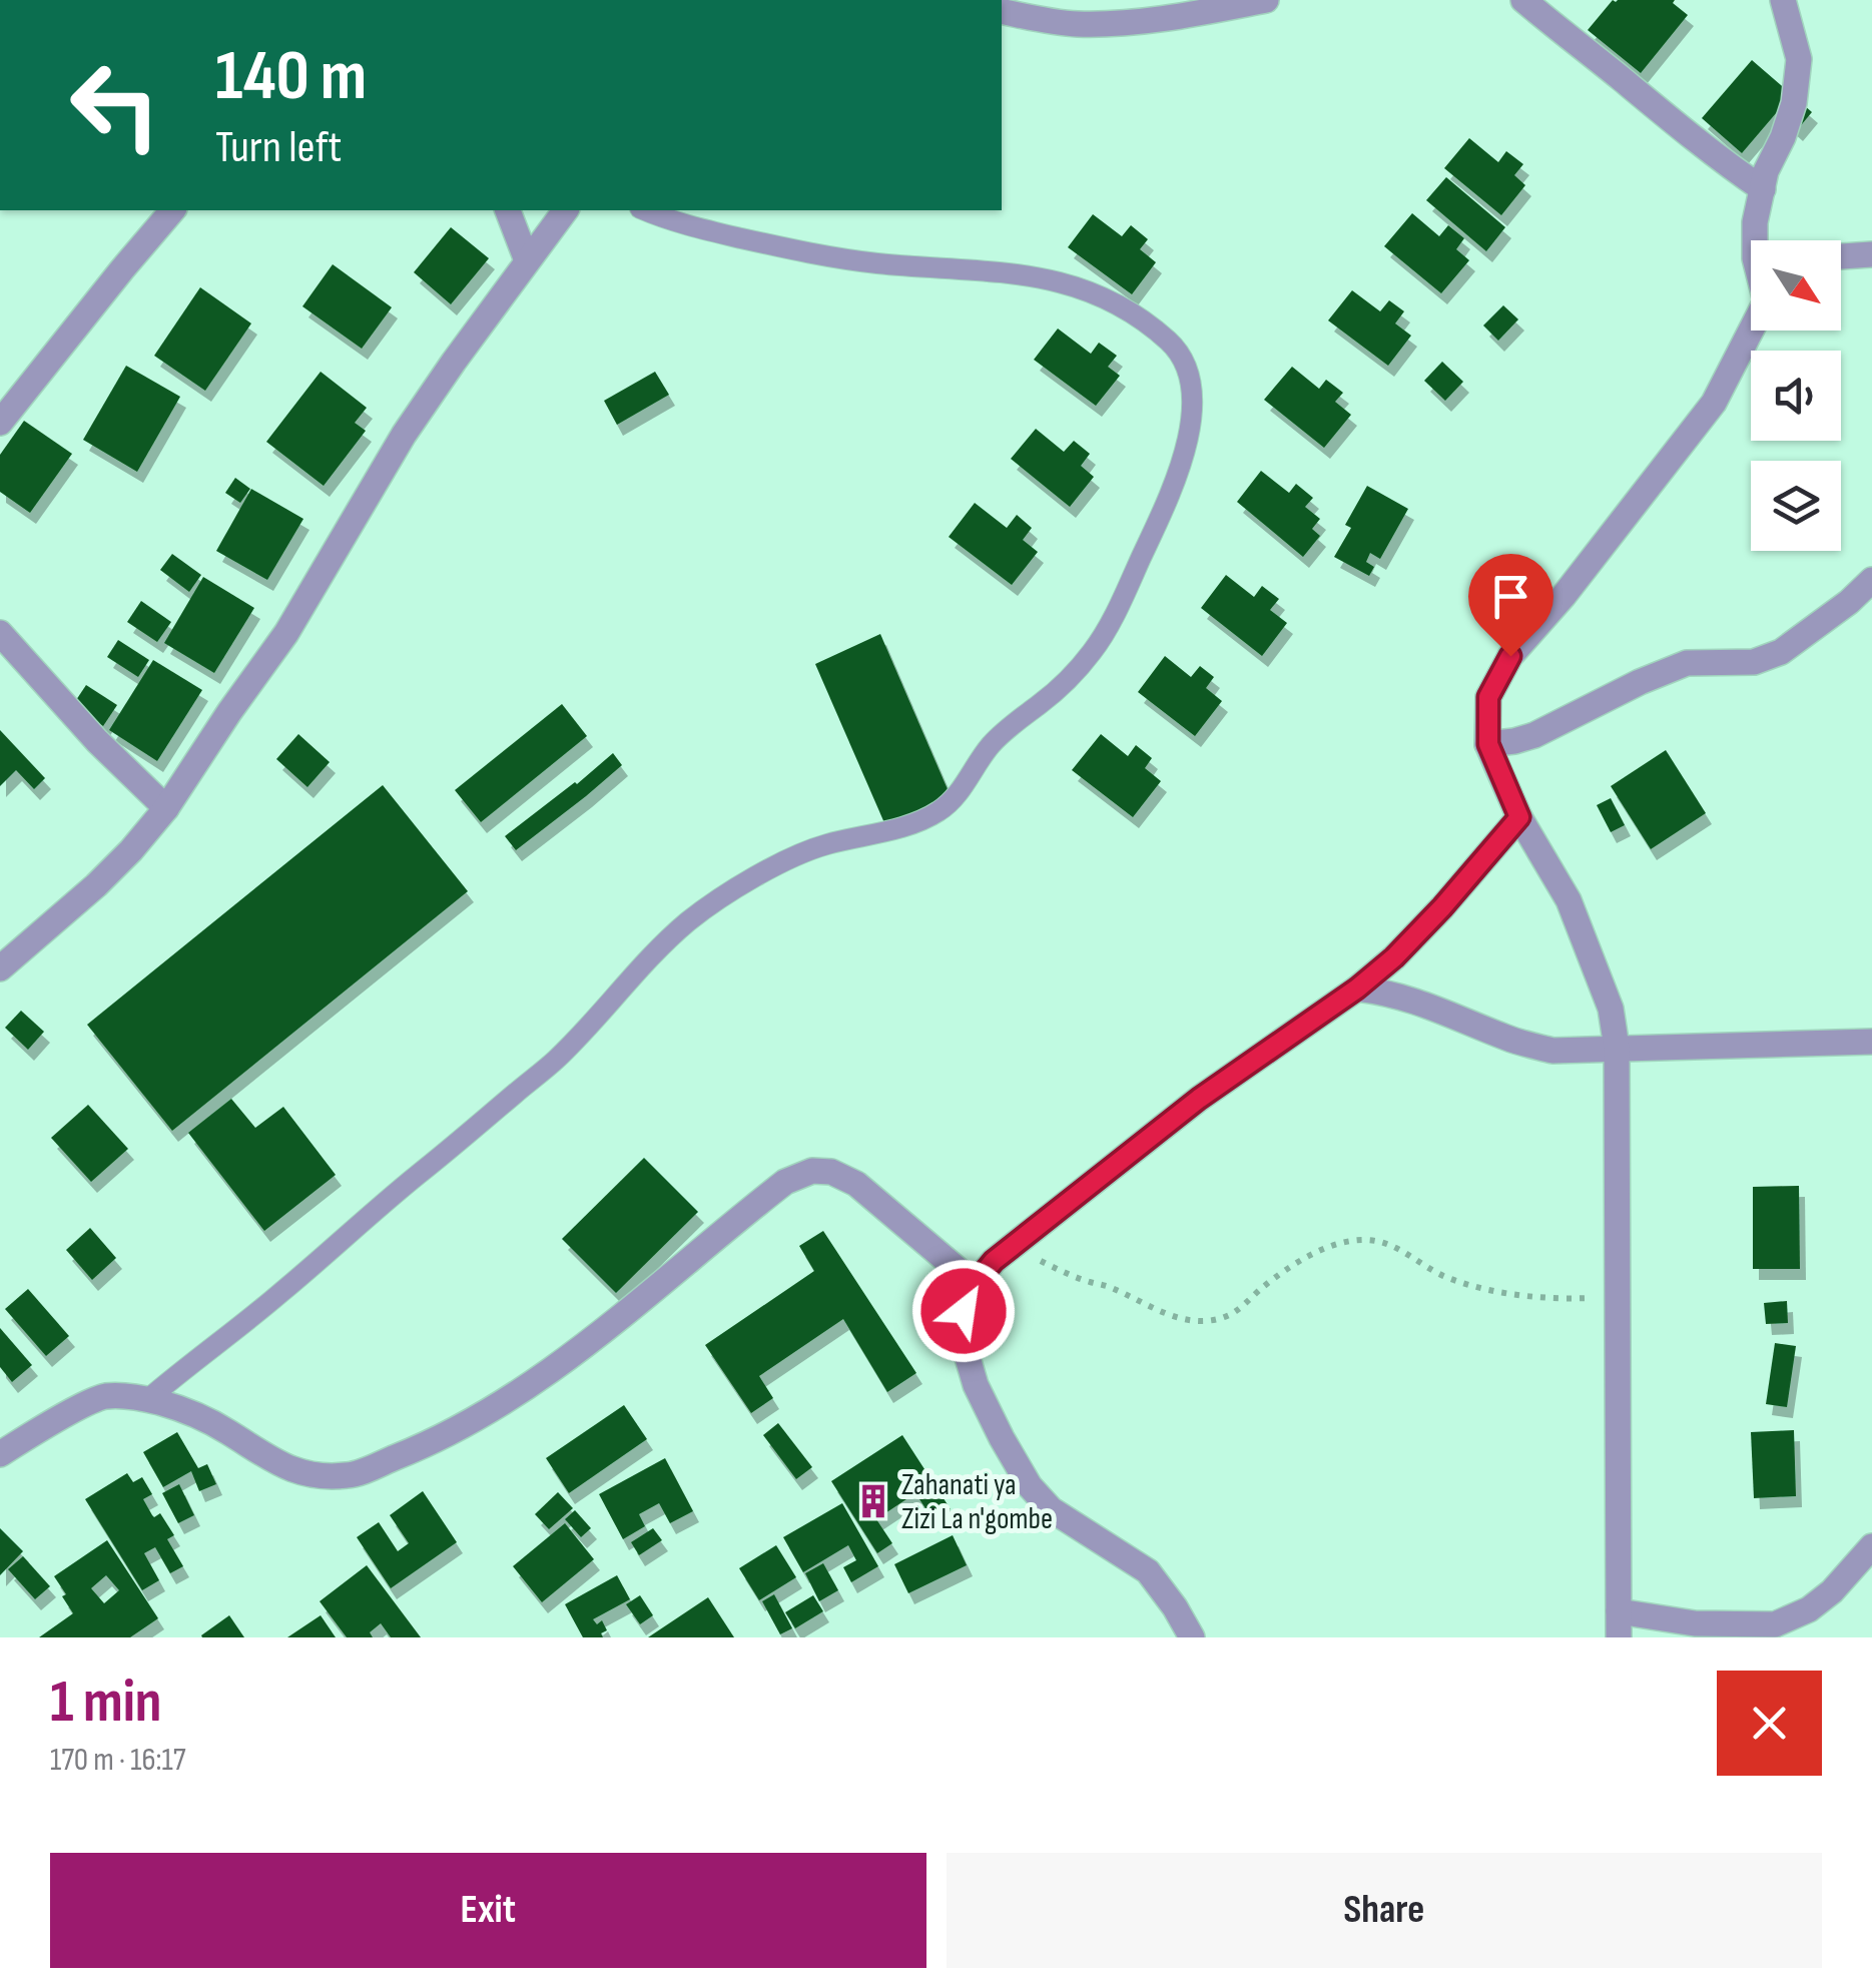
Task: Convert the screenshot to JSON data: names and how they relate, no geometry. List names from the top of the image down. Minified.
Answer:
{"places":{"building":["Zahanati ya Zizi La n'gombe"]},"north":"bottom right","page":{"turn":["140 m","Turn left"],"heading":["1 min","170 m · 16:17"],"buttons":["Exit","Share"]}}
